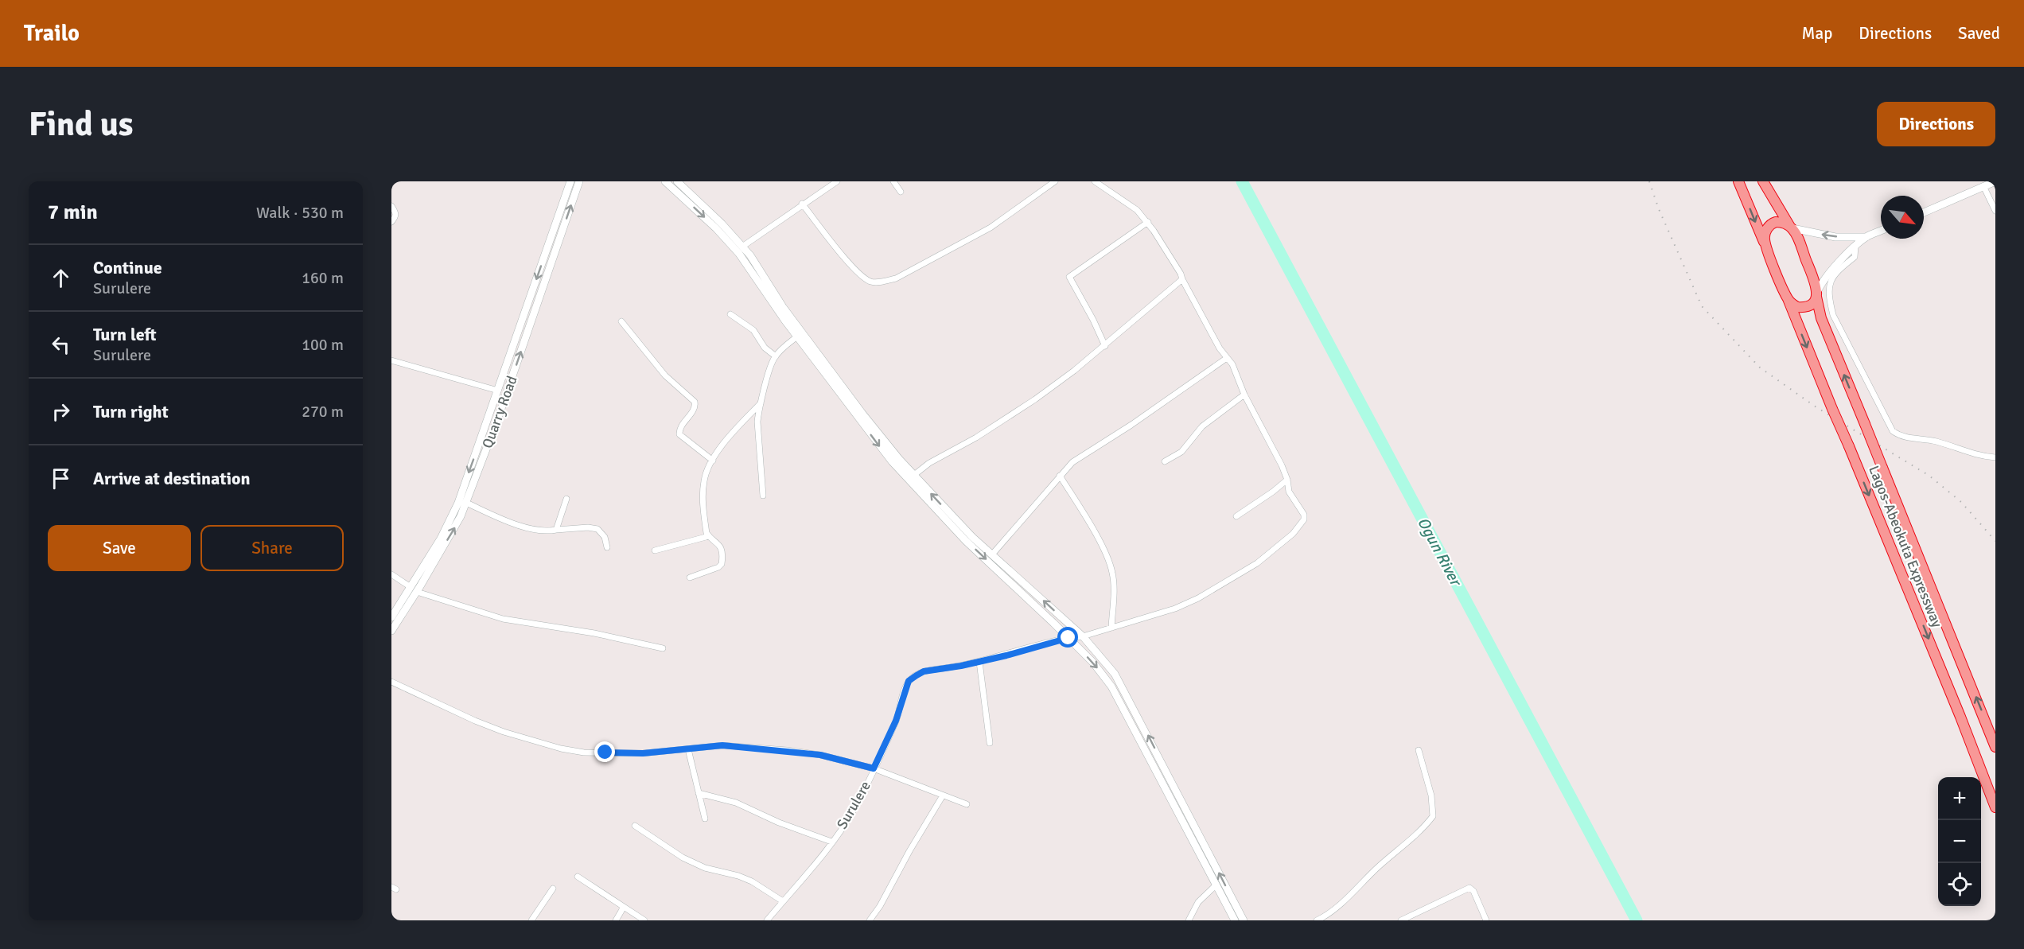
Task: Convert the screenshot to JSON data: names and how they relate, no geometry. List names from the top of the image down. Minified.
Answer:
{"streets":{"highway":["Lagos-Abeokuta Expressway"],"main road":["Quarry Road"],"street":["Surulere"]},"water":["Ogun River"],"north":"bottom right","page":{"header":"Trailo","nav":["Map","Directions","Saved"],"buttons":["Directions",["Save","Share"]],"title":"Find us","heading":["7 min","Walk · 530 m"],"list":[["Continue","Surulere","160 m"],["Turn left","Surulere","100 m"],["Turn right","270 m"],"Arrive at destination"],"map_buttons":["+","−"]}}
